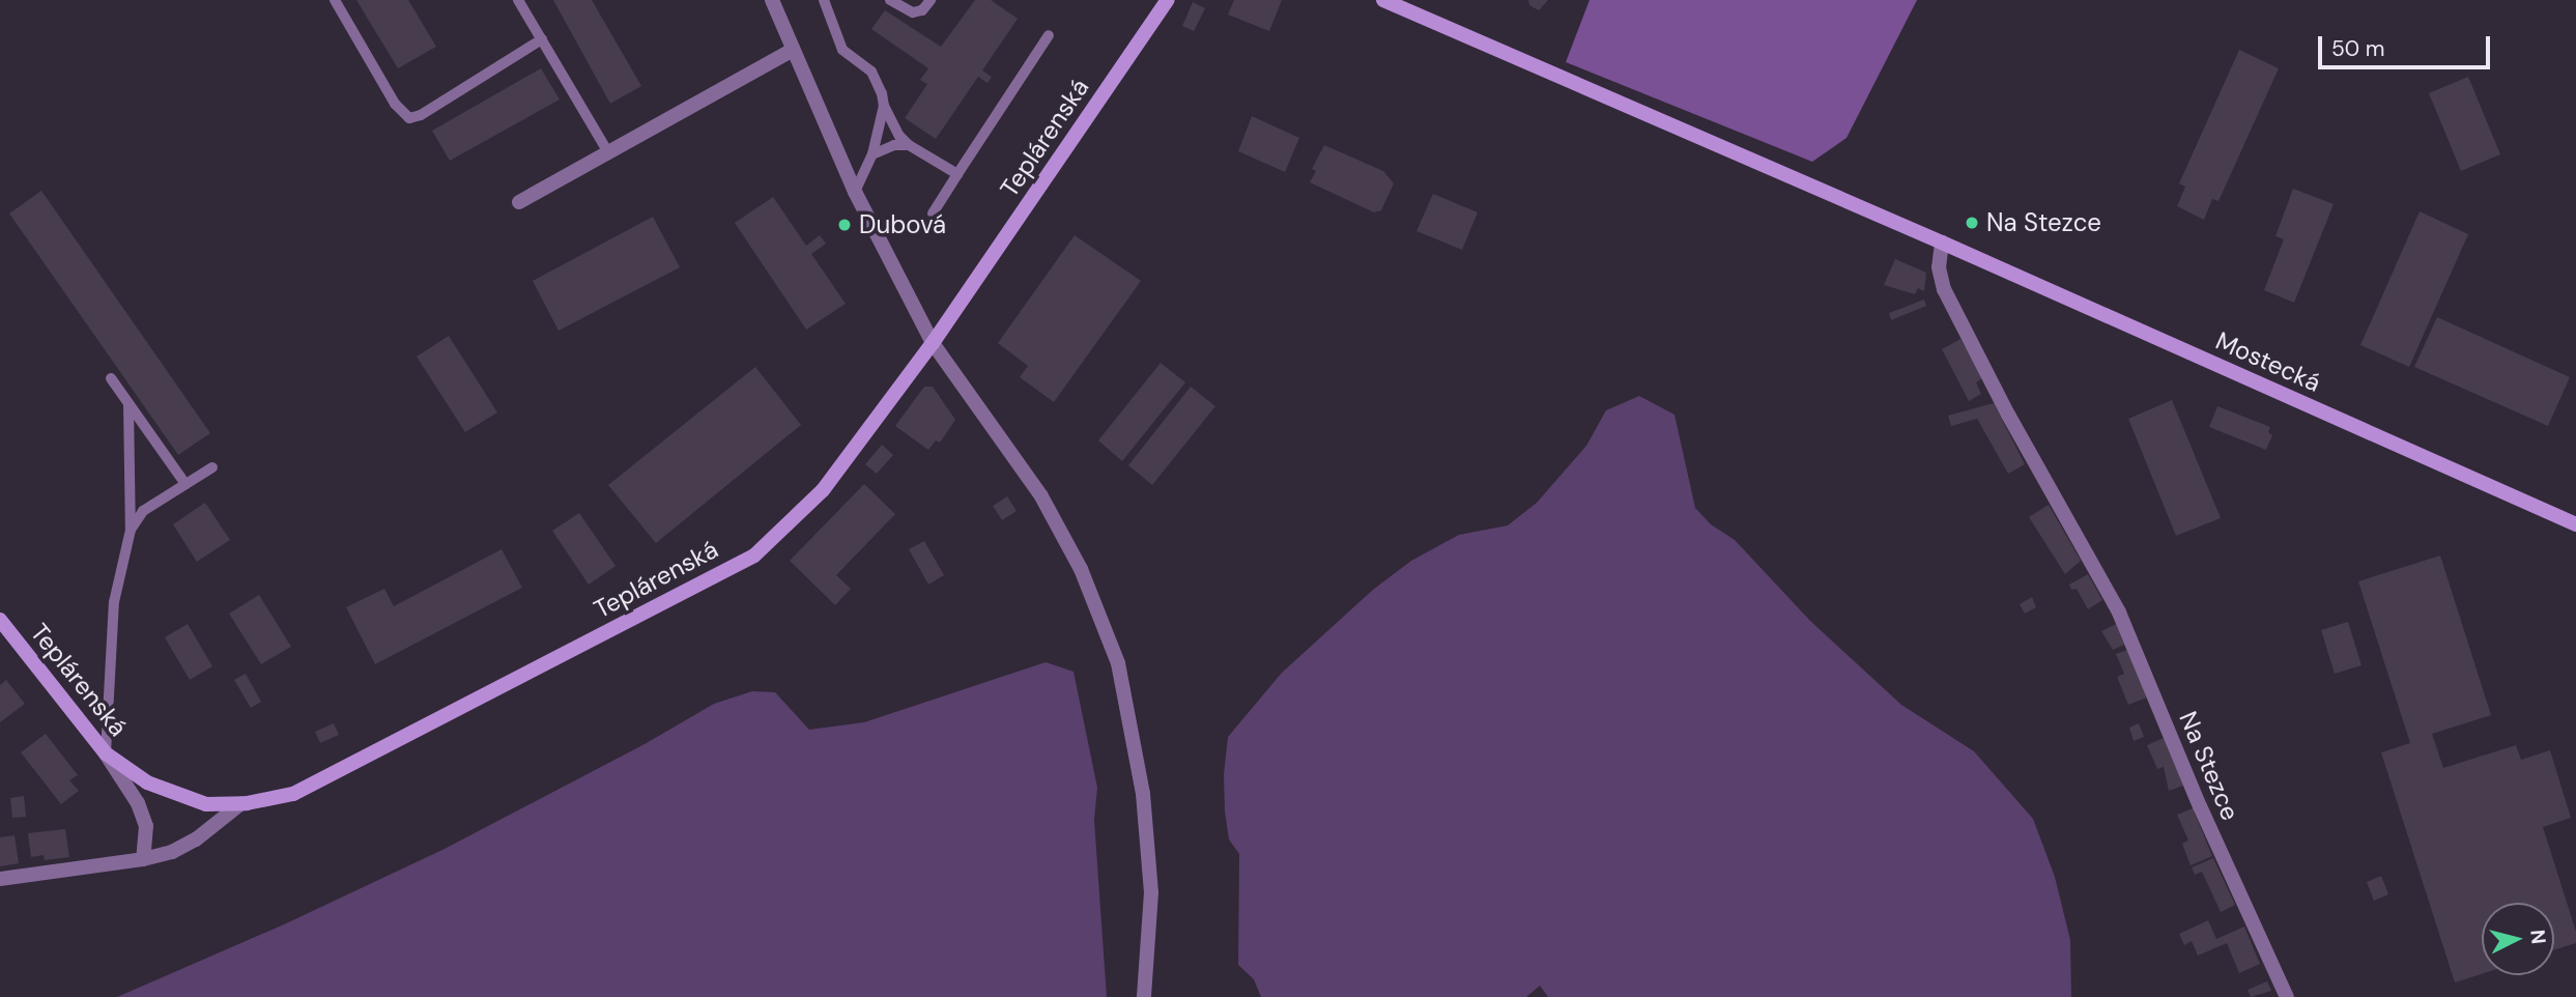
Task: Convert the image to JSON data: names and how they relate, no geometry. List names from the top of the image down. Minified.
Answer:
{"streets":{"street":["Teplárenská","Mostecká","Na Stezce"]},"crossings":[["Mostecká","Na Stezce"]],"places":["Na Stezce","Dubová"],"scale_bar":"50 m","north":"right"}
